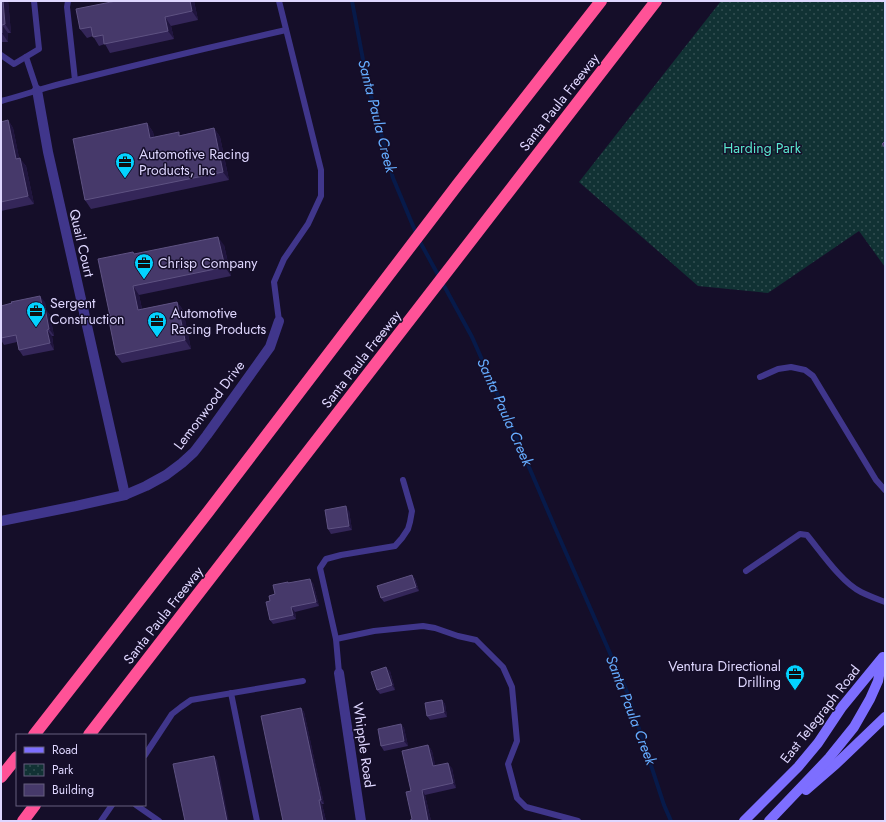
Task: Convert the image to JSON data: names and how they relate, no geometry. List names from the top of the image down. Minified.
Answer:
{"streets":{"highway":["Santa Paula Freeway"],"main road":["East Telegraph Road"],"street":["Quail Court","Lemonwood Drive","Whipple Road"]},"crossings":[["Quail Court","Lemonwood Drive"]],"water":["Santa Paula Creek"],"parks":["Harding Park"],"places":{"office":["Automotive Racing Products, Inc","Chrisp Company","Sergent Construction","Automotive Racing Products","Ventura Directional Drilling"]},"legend":["Road","Park","Building"]}
